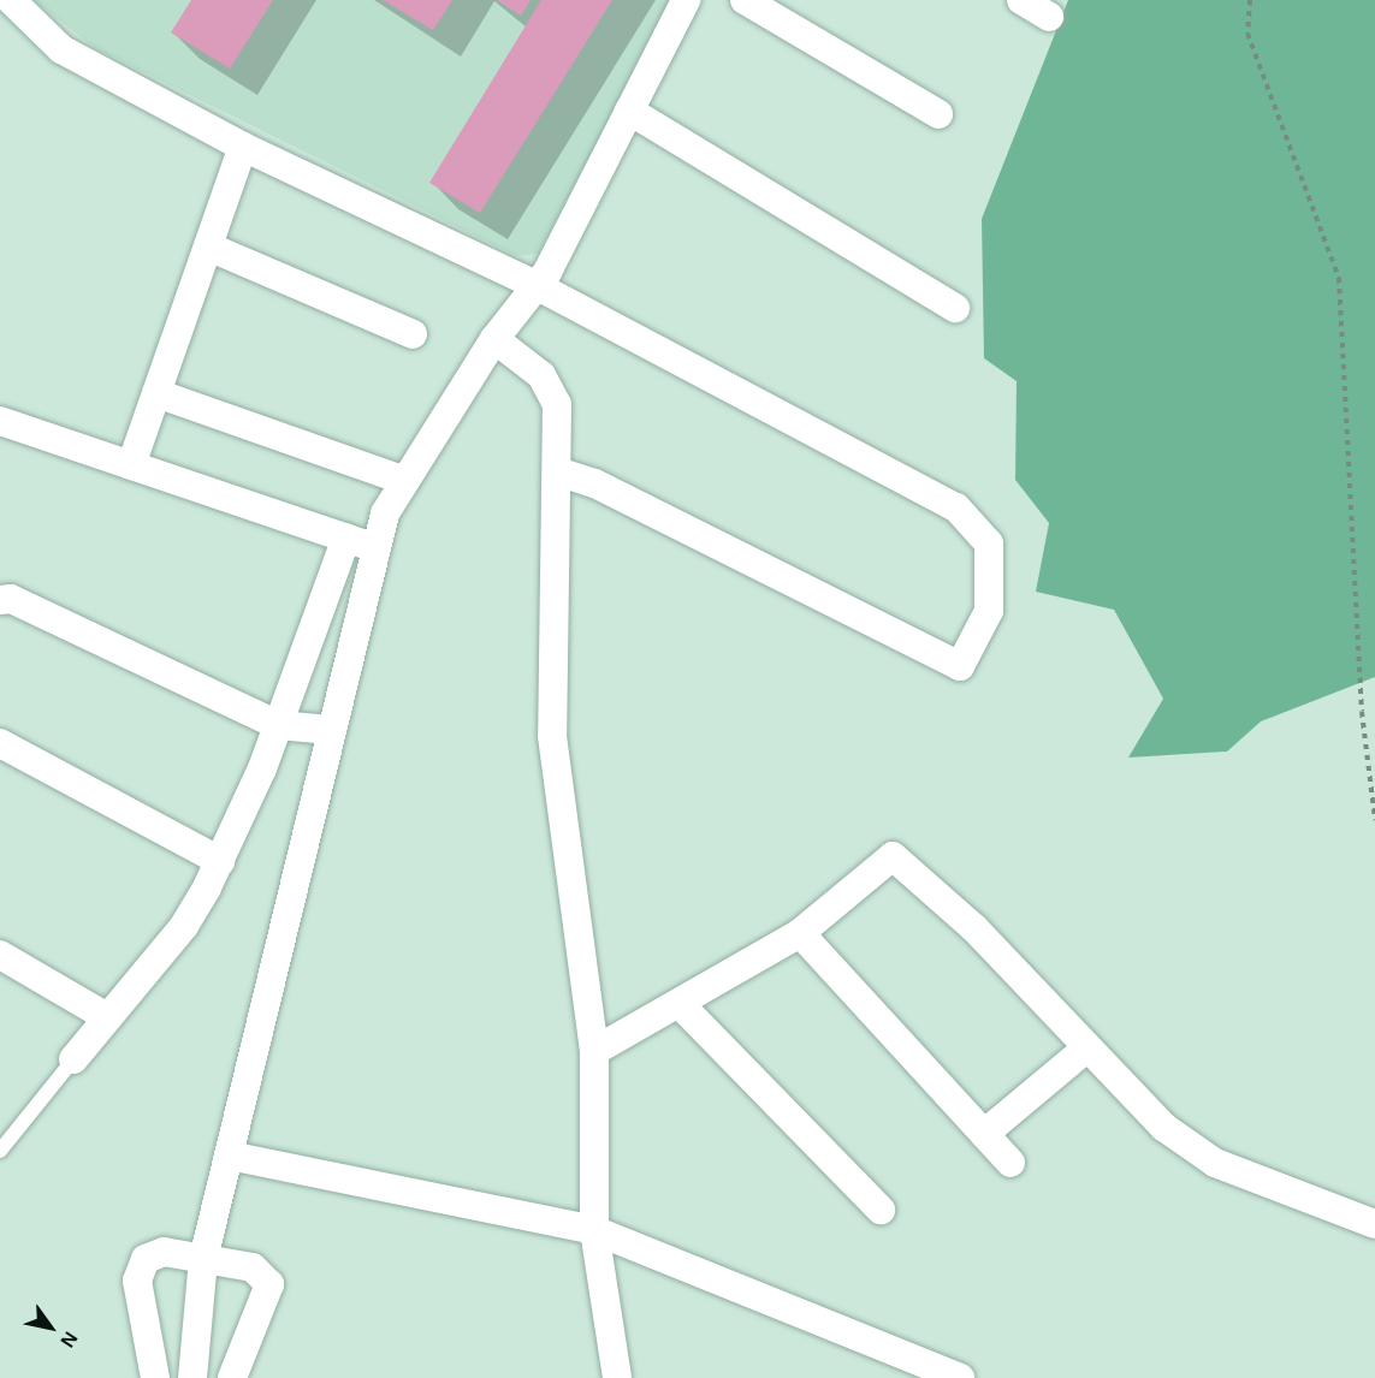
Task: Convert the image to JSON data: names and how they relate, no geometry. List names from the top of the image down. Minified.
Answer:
{"north":"bottom right"}
